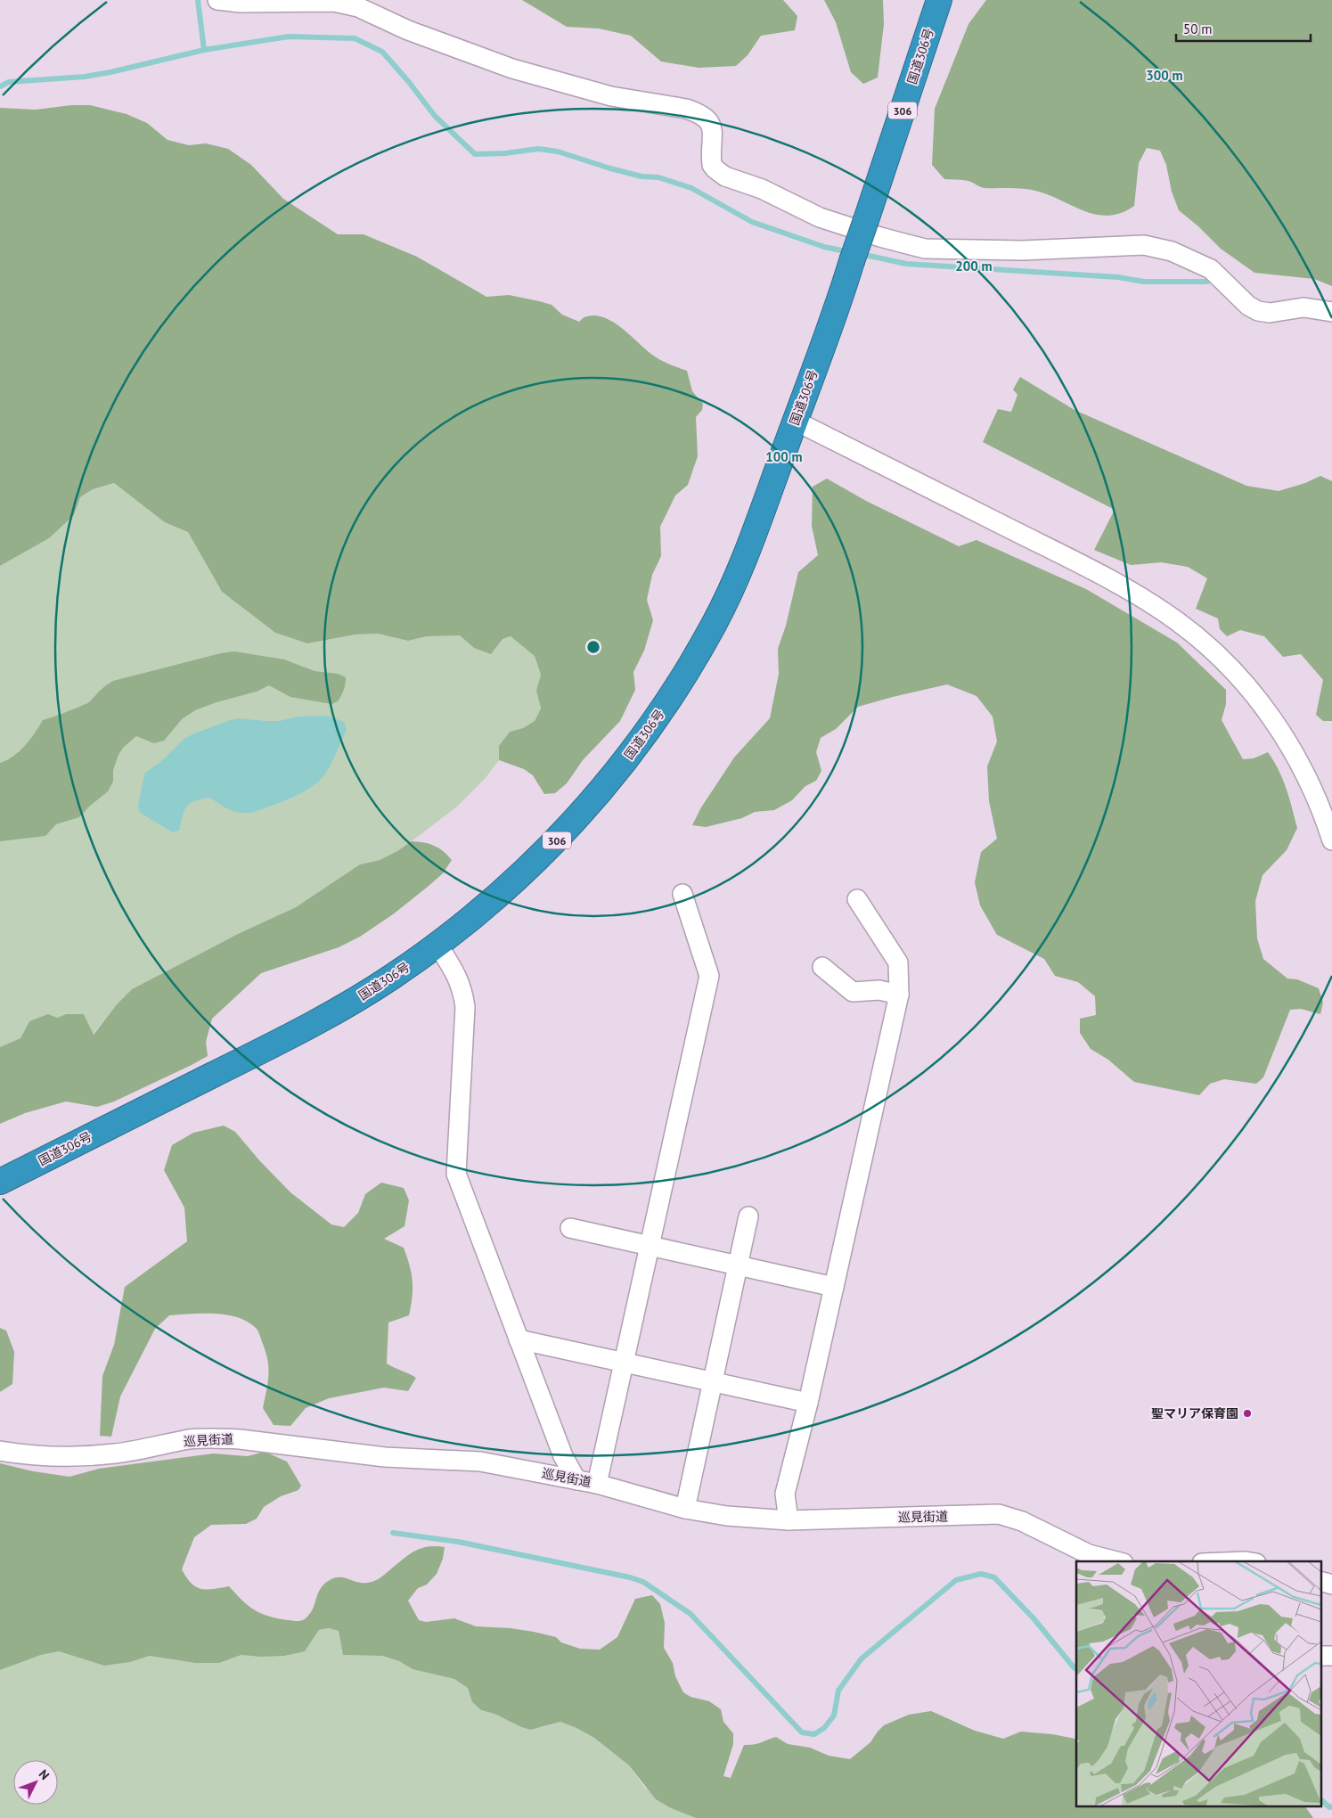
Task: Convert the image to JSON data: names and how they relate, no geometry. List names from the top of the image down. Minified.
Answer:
{"streets":{"highway":["国道306号","306"],"street":["巡見街道"]},"places":["聖マリア保育園"],"scale_bar":"50 m","north":"top right","rings":["300 m","200 m","100 m"]}
